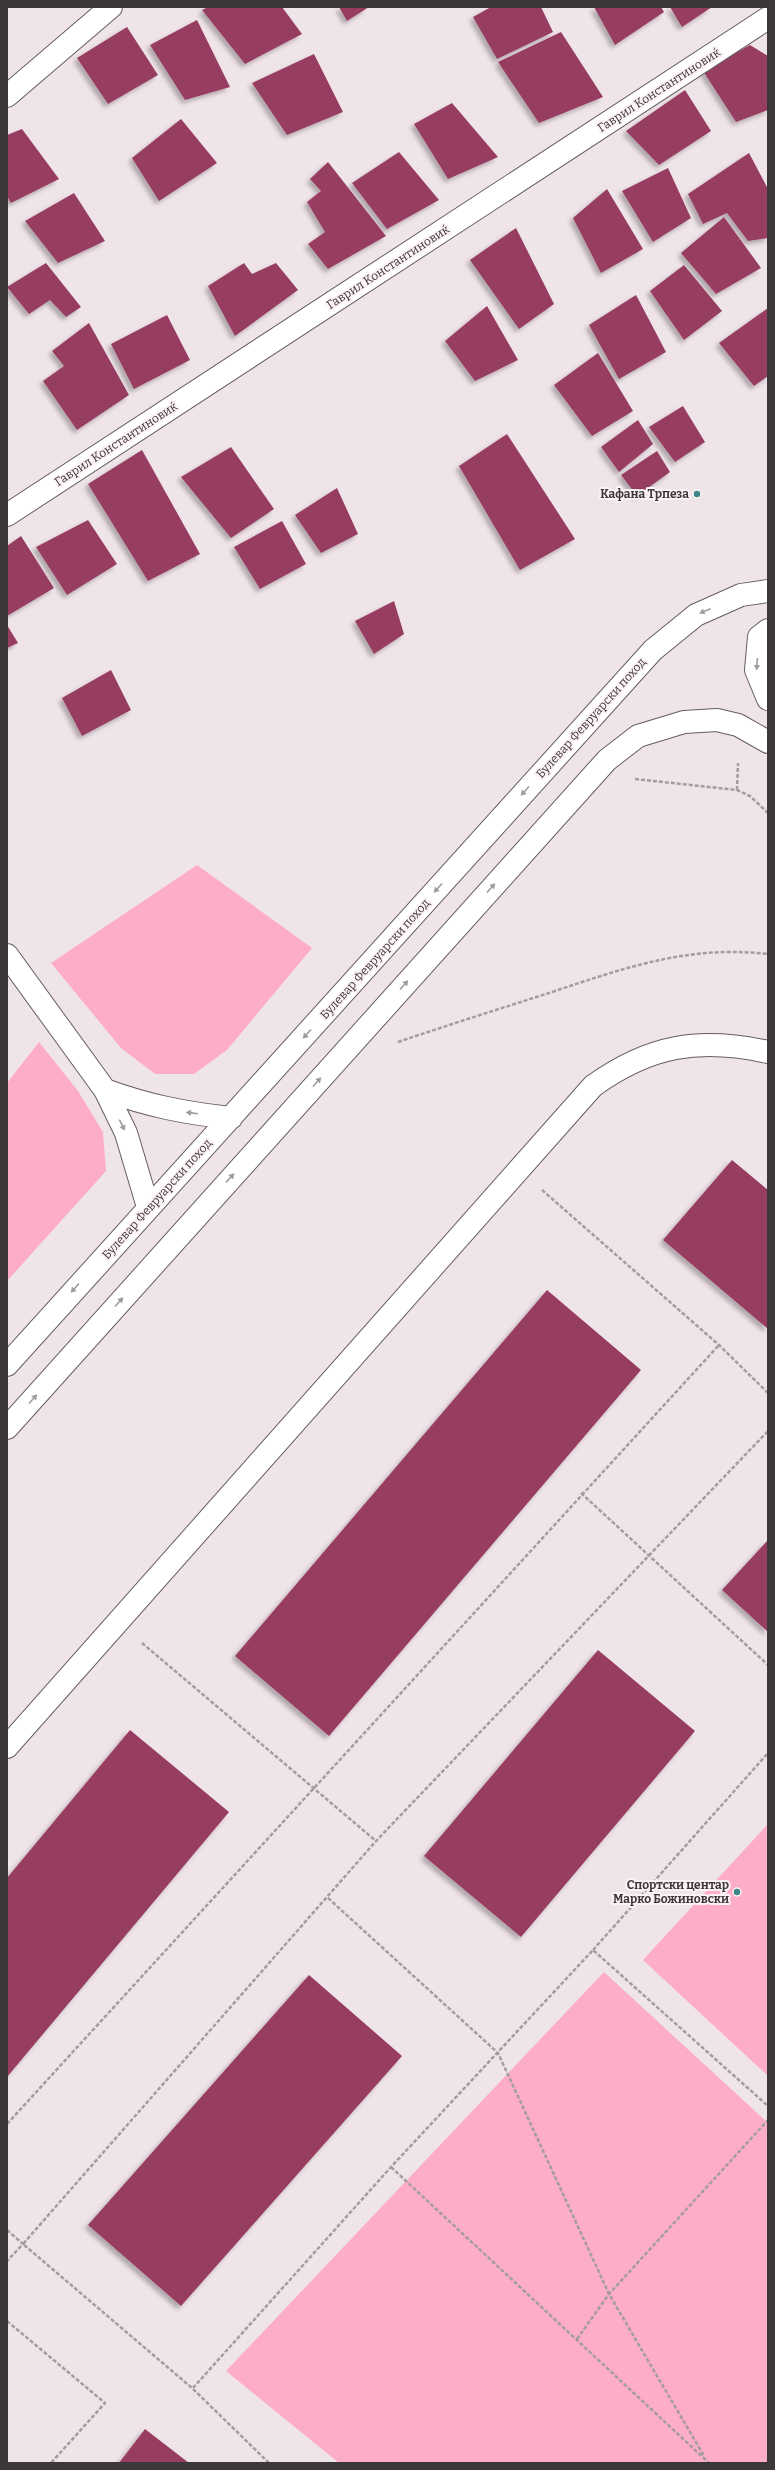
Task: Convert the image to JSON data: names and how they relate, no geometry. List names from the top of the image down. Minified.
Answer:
{"streets":{"street":["Гаврил Константиновиќ","Булевар Февруарски поход"]},"places":["Кафана Трпеза","Спортски центар Марко Божиновски"]}
